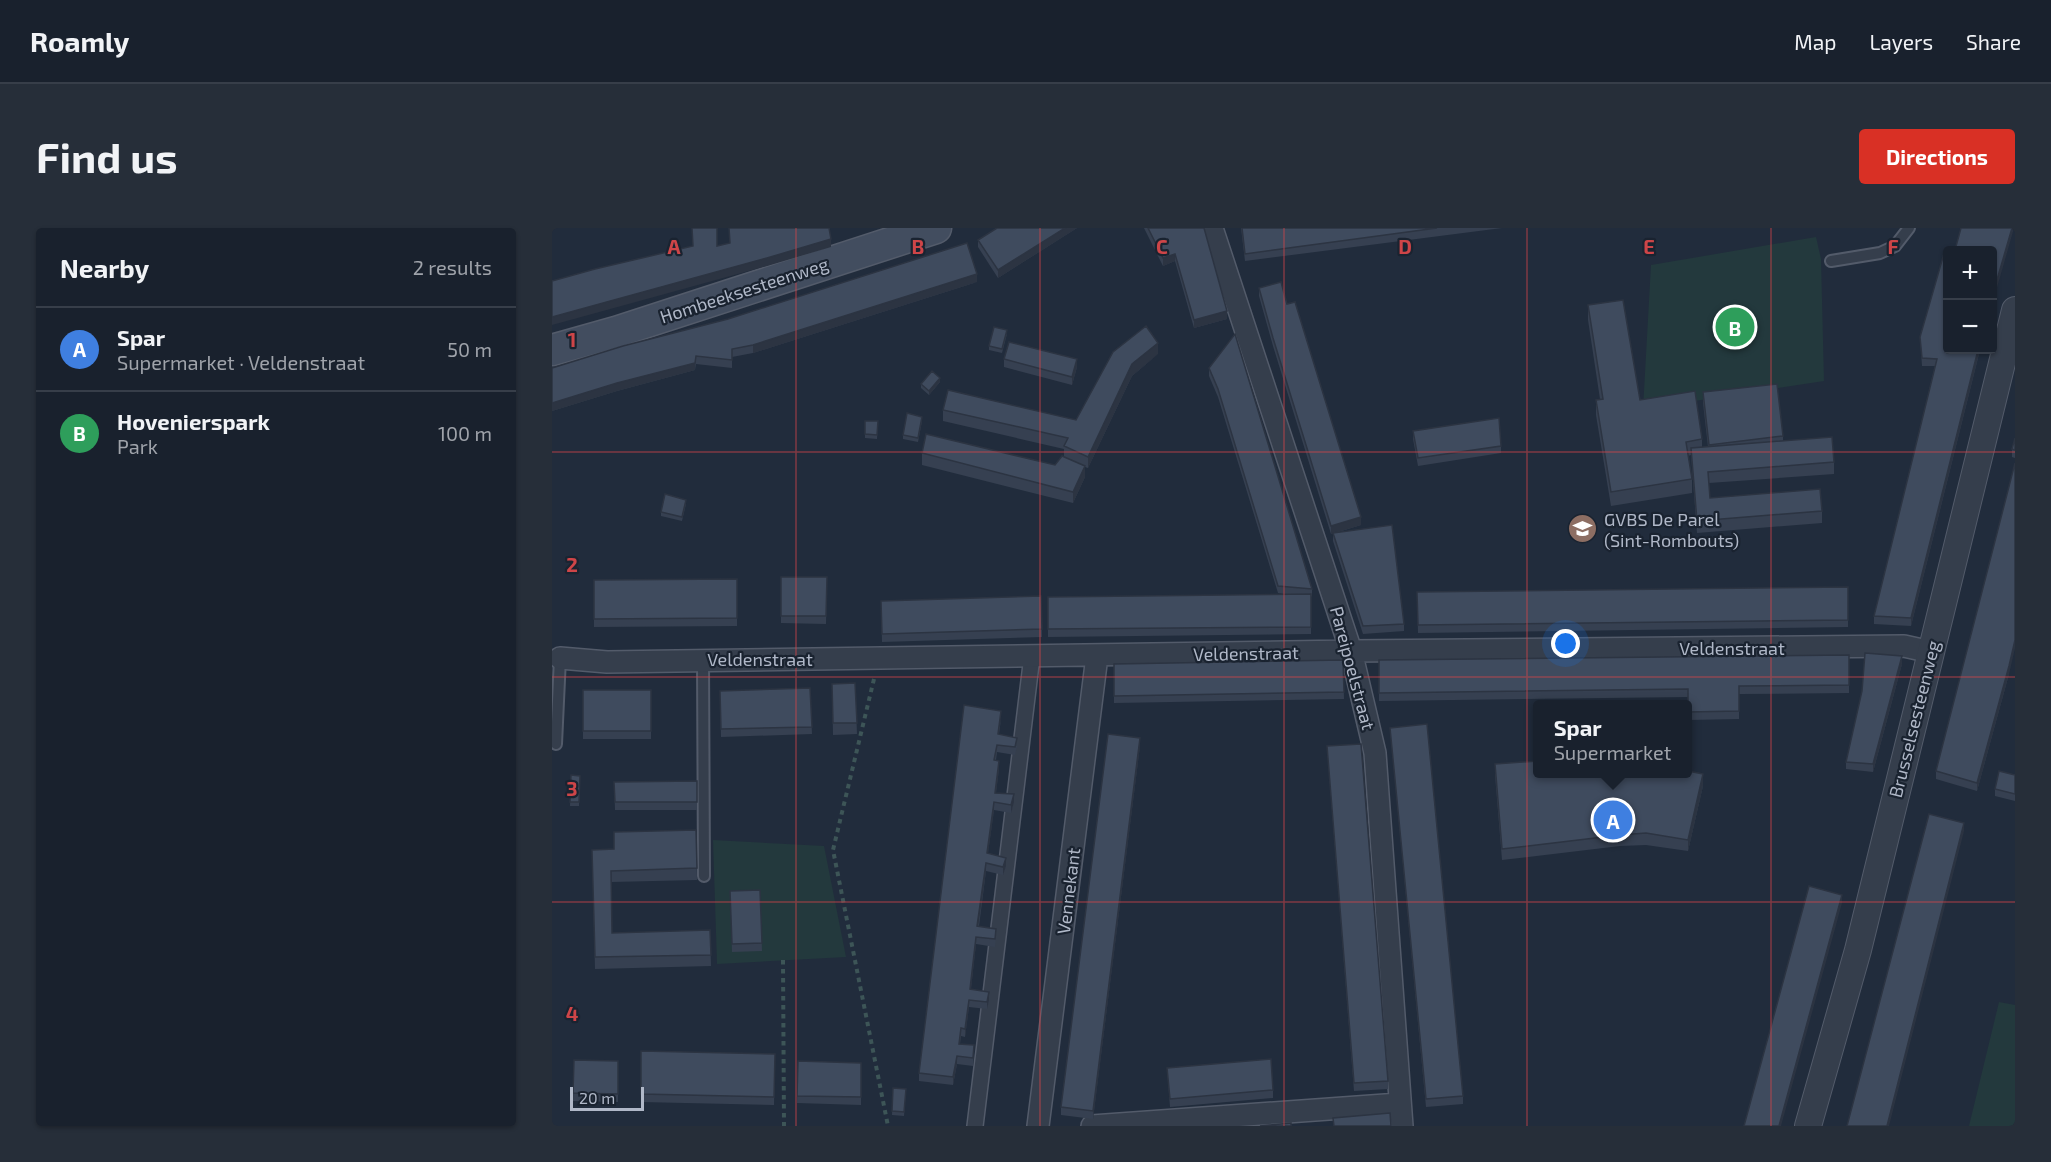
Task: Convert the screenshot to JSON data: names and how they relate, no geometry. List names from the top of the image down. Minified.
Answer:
{"streets":{"main road":["Hombeeksesteenweg"],"street":["Veldenstraat","Pareipoelstraat","Brusselsesteenweg","Vennekant"]},"crossings":[["Veldenstraat","Pareipoelstraat"],["Veldenstraat","Brusselsesteenweg"],["Veldenstraat","Vennekant"]],"places":{"school or university":["GVBS De Parel (Sint-Rombouts)"]},"scale_bar":"20 m","page":{"header":"Roamly","nav":["Map","Layers","Share"],"buttons":"Directions","title":"Find us","heading":["Nearby","2 results"],"map_buttons":["+","−"],"pins":["B","A"],"list":[{"mark":"A","name":"Spar","note":"Supermarket · Veldenstraat","value":"50 m"},{"mark":"B","name":"Hovenierspark","note":"Park","value":"100 m"}],"popup":["Spar","Supermarket"],"scale":"20 m"},"grid":{"columns":["A","B","C","D","E","F"],"rows":["1","2","3","4"]}}
